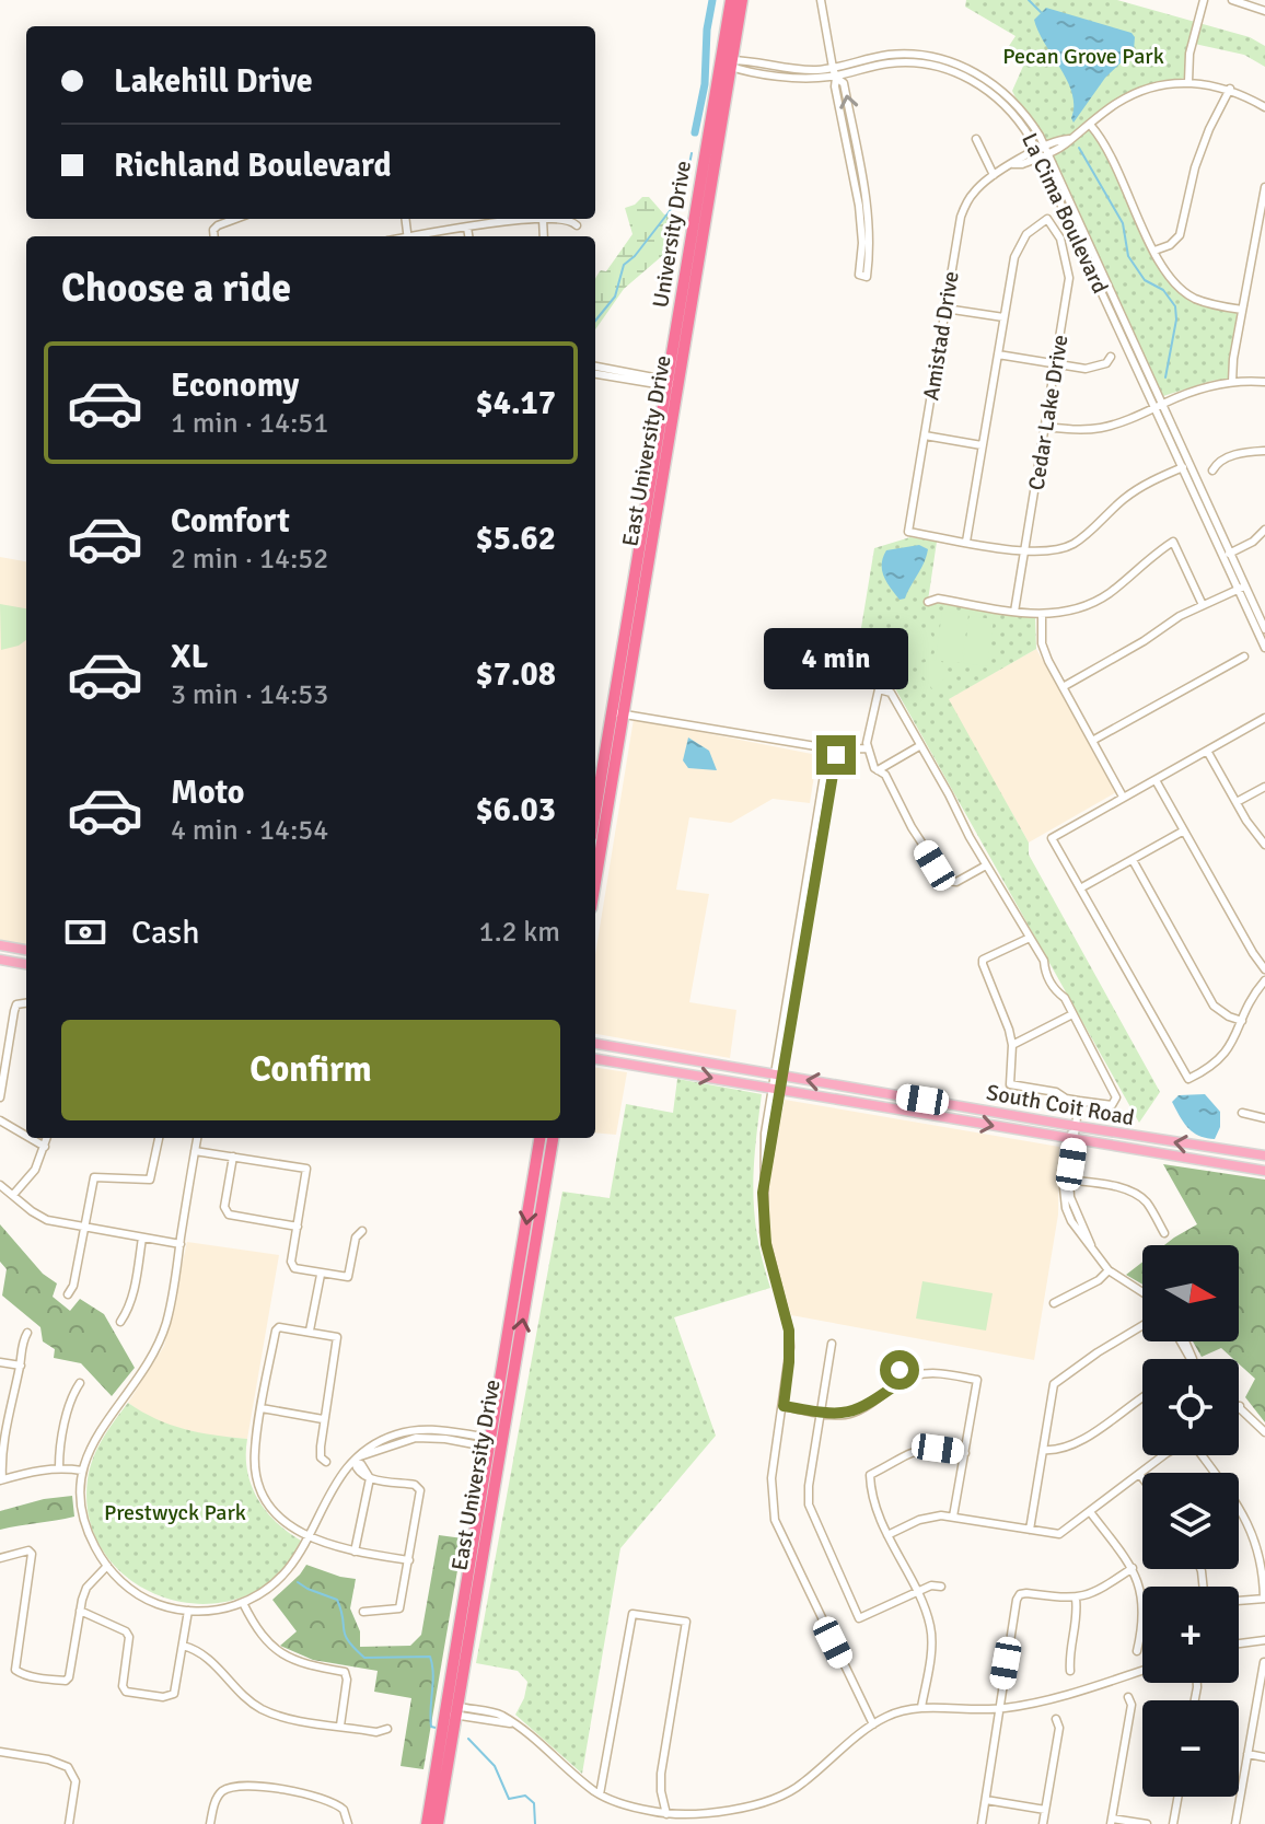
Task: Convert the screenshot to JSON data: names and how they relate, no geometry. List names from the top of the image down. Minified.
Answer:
{"streets":{"highway":["East University Drive"],"main road":["South Coit Road"],"street":["La Cima Boulevard","Amistad Drive","Cedar Lake Drive"]},"crossings":[["La Cima Boulevard","Amistad Drive"],["La Cima Boulevard","East University Drive"]],"parks":["Pecan Grove Park","Prestwyck Park"],"north":"right","page":{"banner":["Lakehill Drive","Richland Boulevard"],"heading":"Choose a ride","list":[{"name":"Economy","note":"1 min · 14:51","value":"$4.17"},{"name":"Comfort","note":"2 min · 14:52","value":"$5.62"},{"name":"XL","note":"3 min · 14:53","value":"$7.08"},{"name":"Moto","note":"4 min · 14:54","value":"$6.03"}],"bubble":"4 min","pay":["Cash","1.2 km"],"buttons":"Confirm","map_buttons":["+","−"]}}
